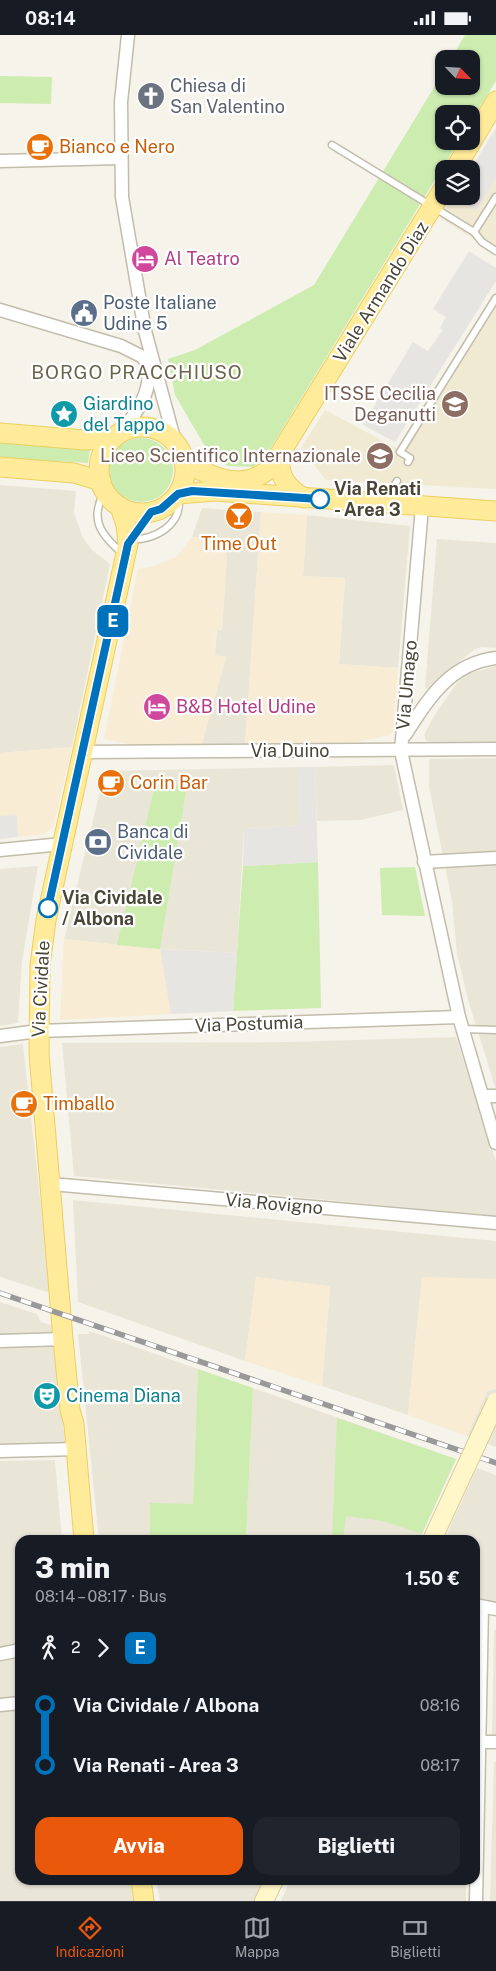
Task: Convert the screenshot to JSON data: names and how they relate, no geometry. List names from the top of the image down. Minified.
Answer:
{"streets":{"main road":["Viale Armando Diaz","Via Cividale"],"street":["Via Umago","Via Duino","Via Postumia","Via Rovigno"]},"crossings":[["Via Umago","Via Duino"],["Via Umago","Via Postumia"],["Via Duino","Via Cividale"],["Via Cividale","Via Postumia"],["Via Cividale","Via Rovigno"]],"districts":["BORGO PRACCHIUSO"],"places":{"church":["Chiesa di San Valentino"],"cafe":["Bianco e Nero","Corin Bar","Timballo"],"hotel":["Al Teatro","B&B Hotel Udine"],"public building":["Poste Italiane Udine 5"],"school or university":["ITSSE Cecilia Deganutti","Liceo Scientifico Internazionale"],"place":["Giardino del Tappo"],"other":["Via Renati - Area 3","Via Cividale / Albona"],"bar":["Time Out"],"bank":["Banca di Cividale"],"theatre":["Cinema Diana"]},"lines":["bus line E"],"north":"bottom right","page":{"status":"08:14","on_map":"E","heading":["3 min","08:14 – 08:17 · Bus","1.50 €"],"legs":["2","E"],"list":[{"name":"Via Cividale / Albona","value":"08:16"},{"name":"Via Renati - Area 3","value":"08:17"}],"buttons":["Avvia","Biglietti"],"tabs":["Indicazioni","Mappa","Biglietti"]}}
